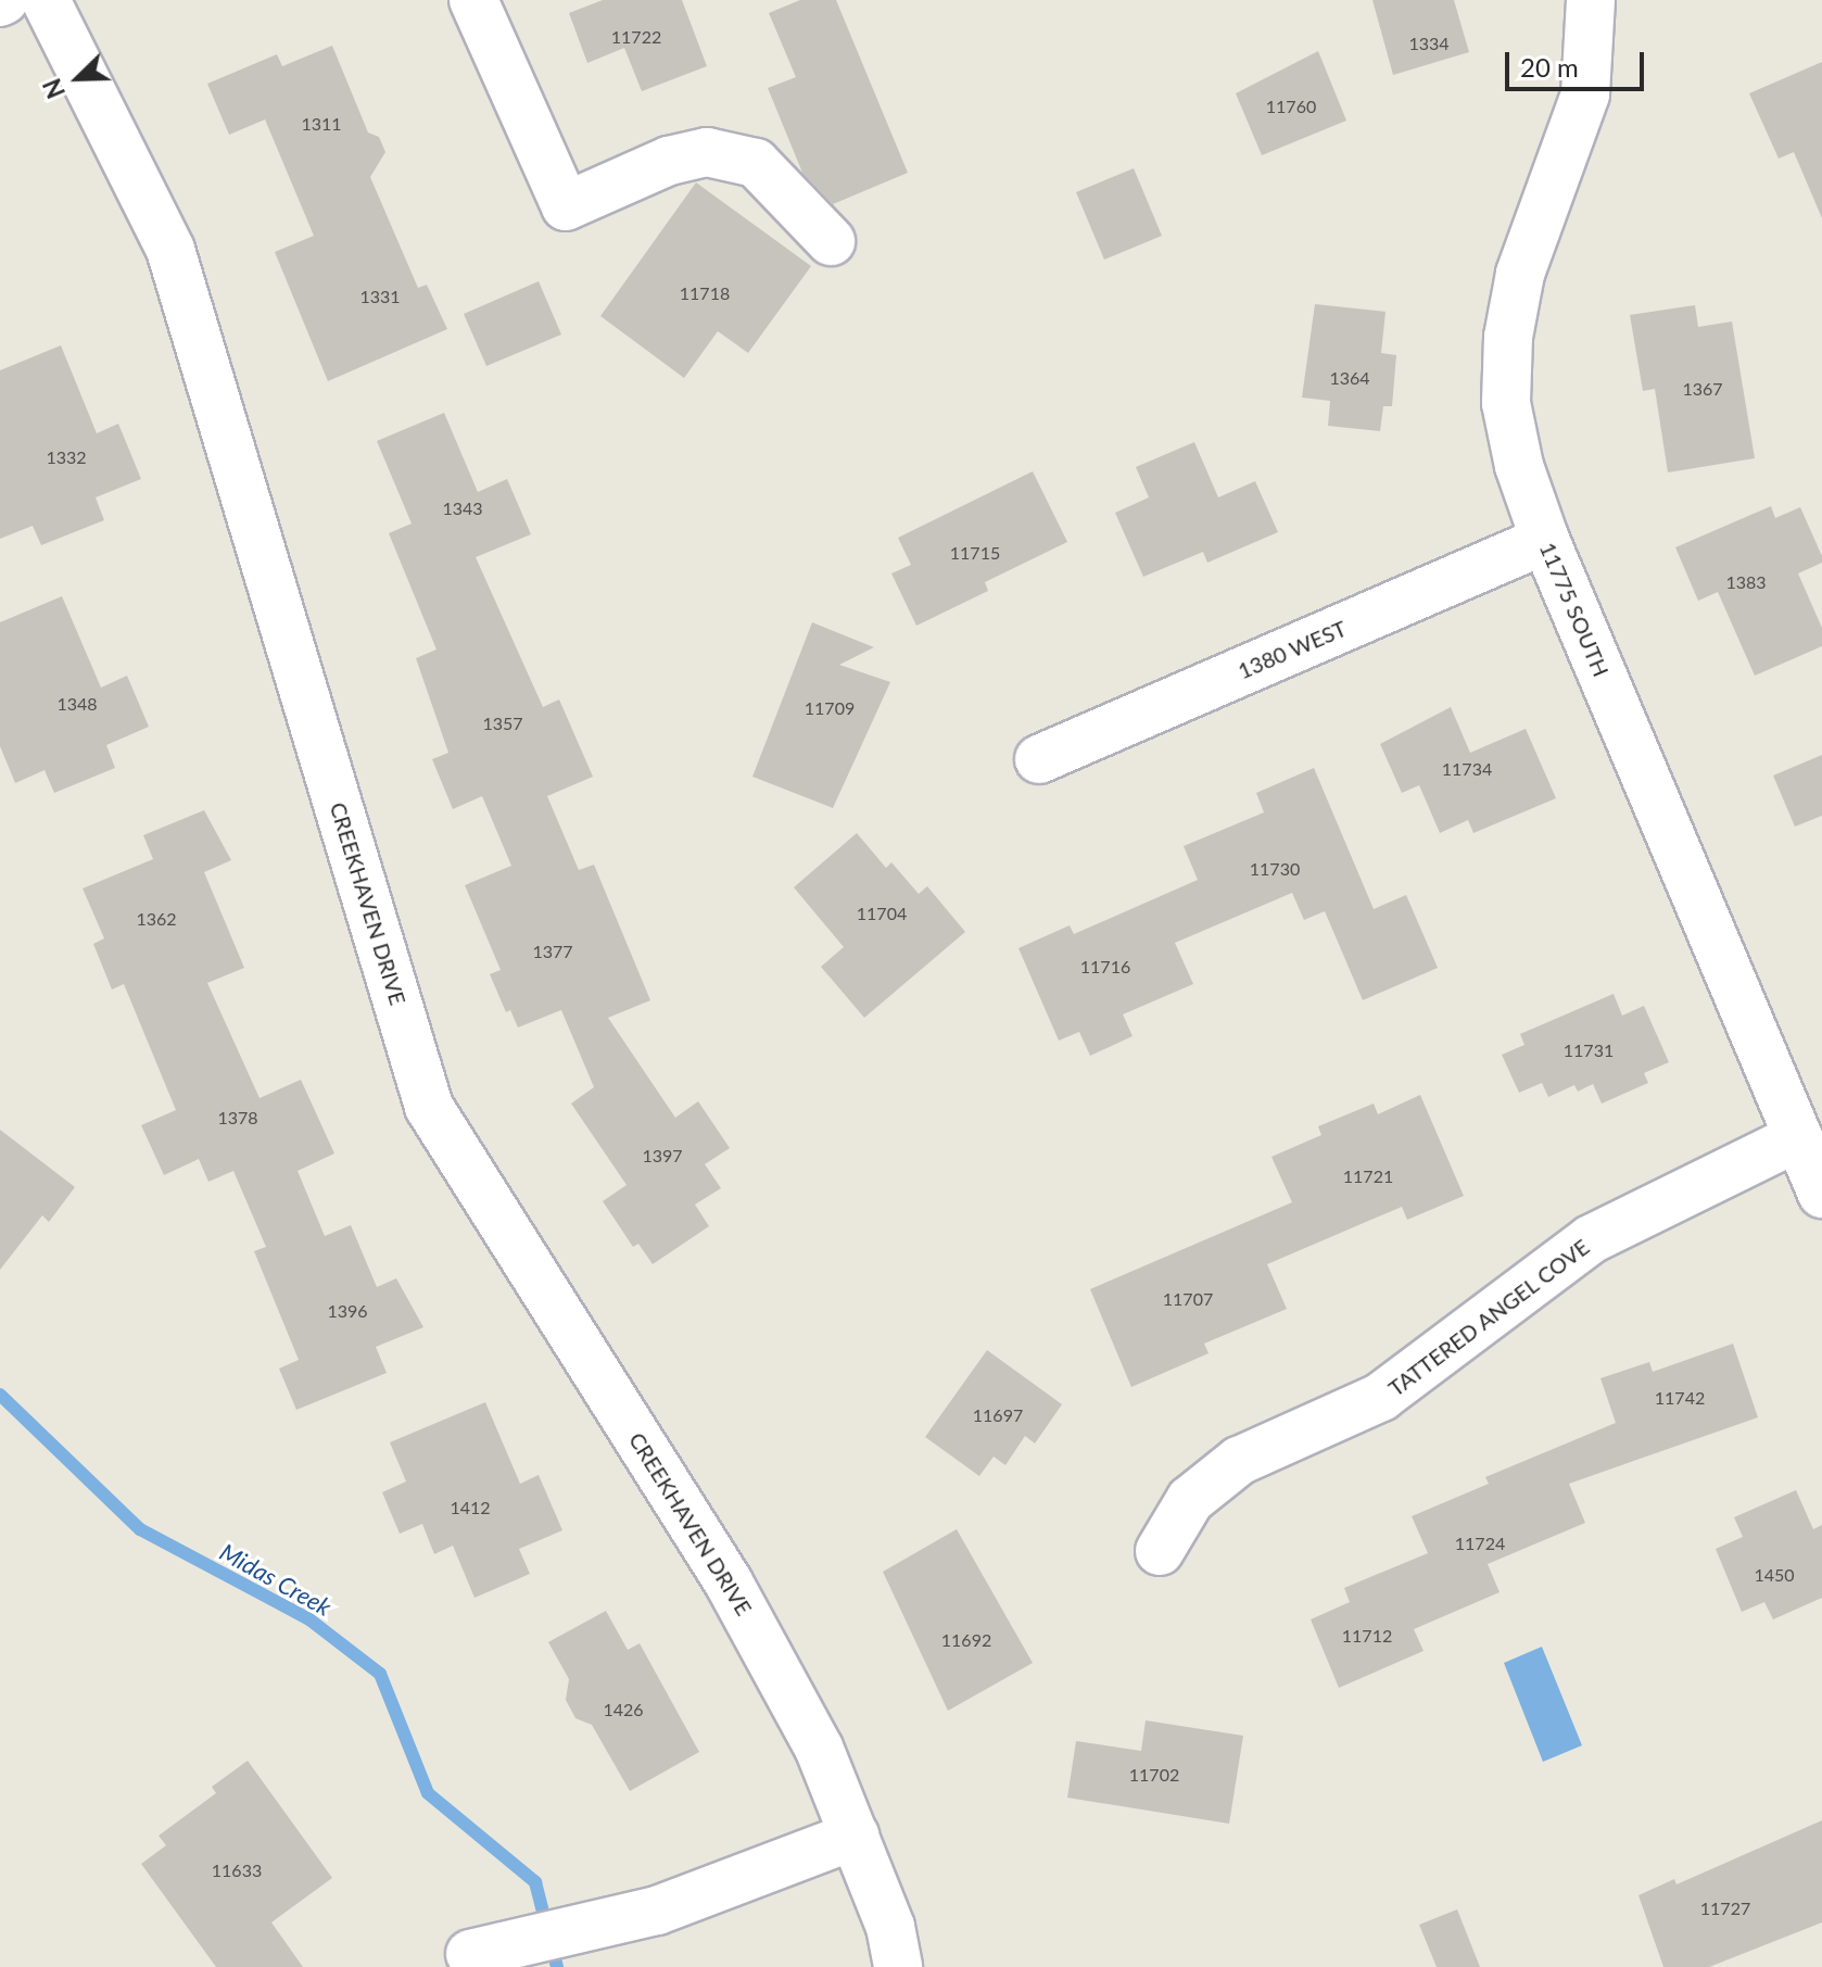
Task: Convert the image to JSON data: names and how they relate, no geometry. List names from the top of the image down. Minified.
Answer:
{"streets":{"street":["11775 SOUTH","1380 WEST","CREEKHAVEN DRIVE","TATTERED ANGEL COVE"]},"crossings":[["11775 SOUTH","1380 WEST"],["11775 SOUTH","TATTERED ANGEL COVE"]],"water":["Midas Creek"],"house_numbers":["11722","1334","11760","1311","11718","1331","1364","1367","1332","1343","11715","1383","1348","11709","1357","11734","11730","11704","1362","1377","11716","11731","1378","1397","11721","11707","1396","11742","11697","1412","11724","1450","11712","11692","1426","11702","11633","11727"],"scale_bar":"20 m","north":"bottom left"}
